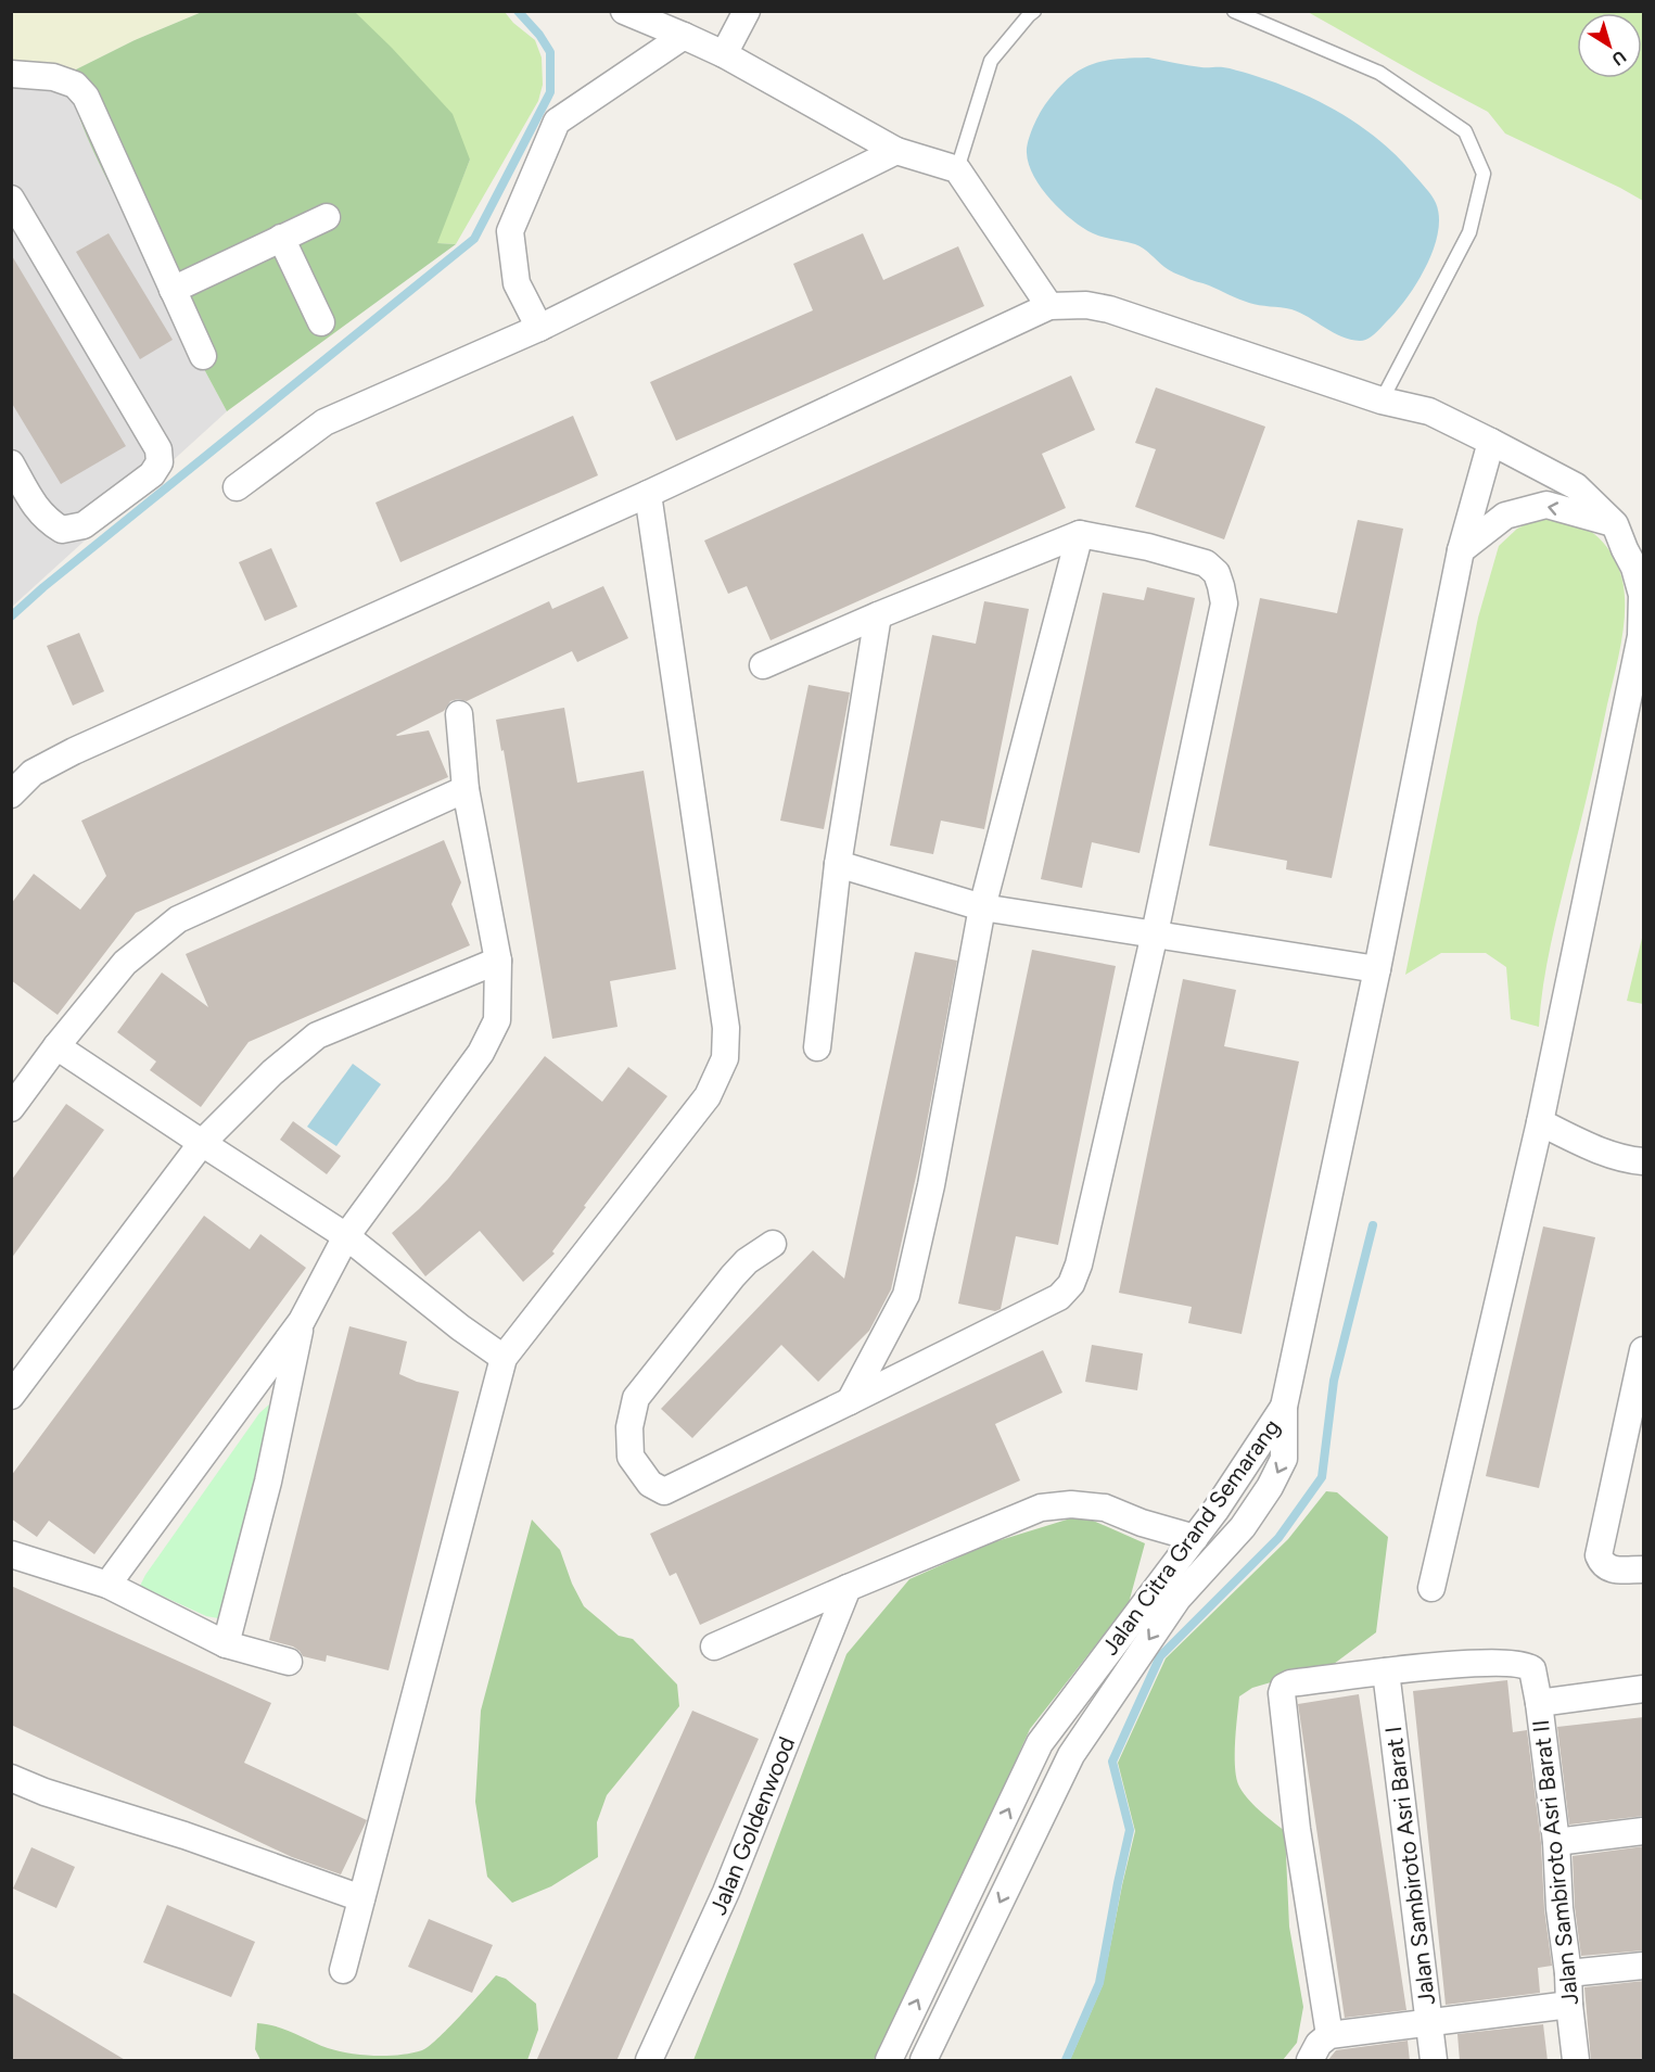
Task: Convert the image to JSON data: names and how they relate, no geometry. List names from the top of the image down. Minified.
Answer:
{"streets":{"street":["Jalan Citra Grand Semarang","Jalan Goldenwood","Jalan Sambiroto Asri Barat II","Jalan Sambiroto Asri Barat I"]},"crossings":[["Jalan Sambiroto Asri Barat II","Jalan Sambiroto Asri Barat I"]],"north":"bottom right"}
